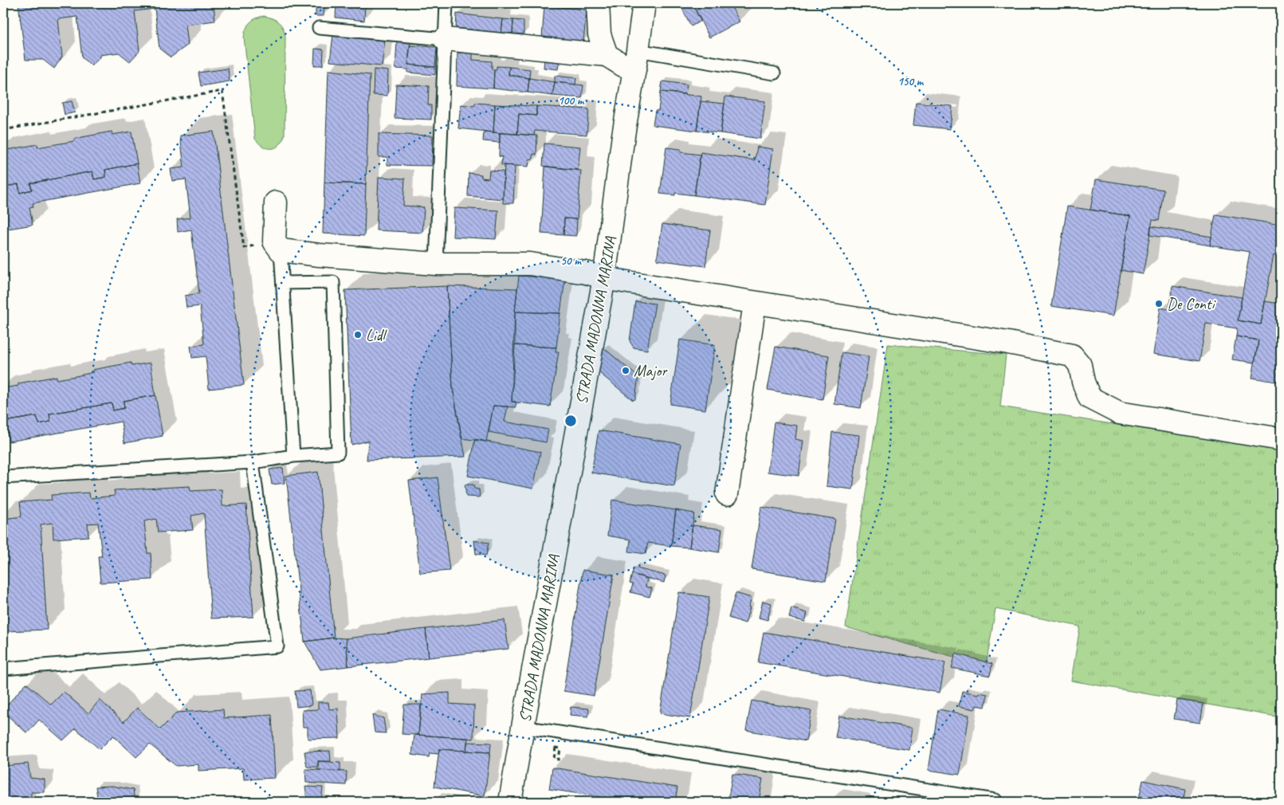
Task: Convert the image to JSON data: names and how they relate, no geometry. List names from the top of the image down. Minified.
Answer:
{"streets":{"street":["STRADA MADONNA MARINA"]},"places":["De Conti","Lidl","Major"],"rings":["150 m","100 m","50 m"]}
